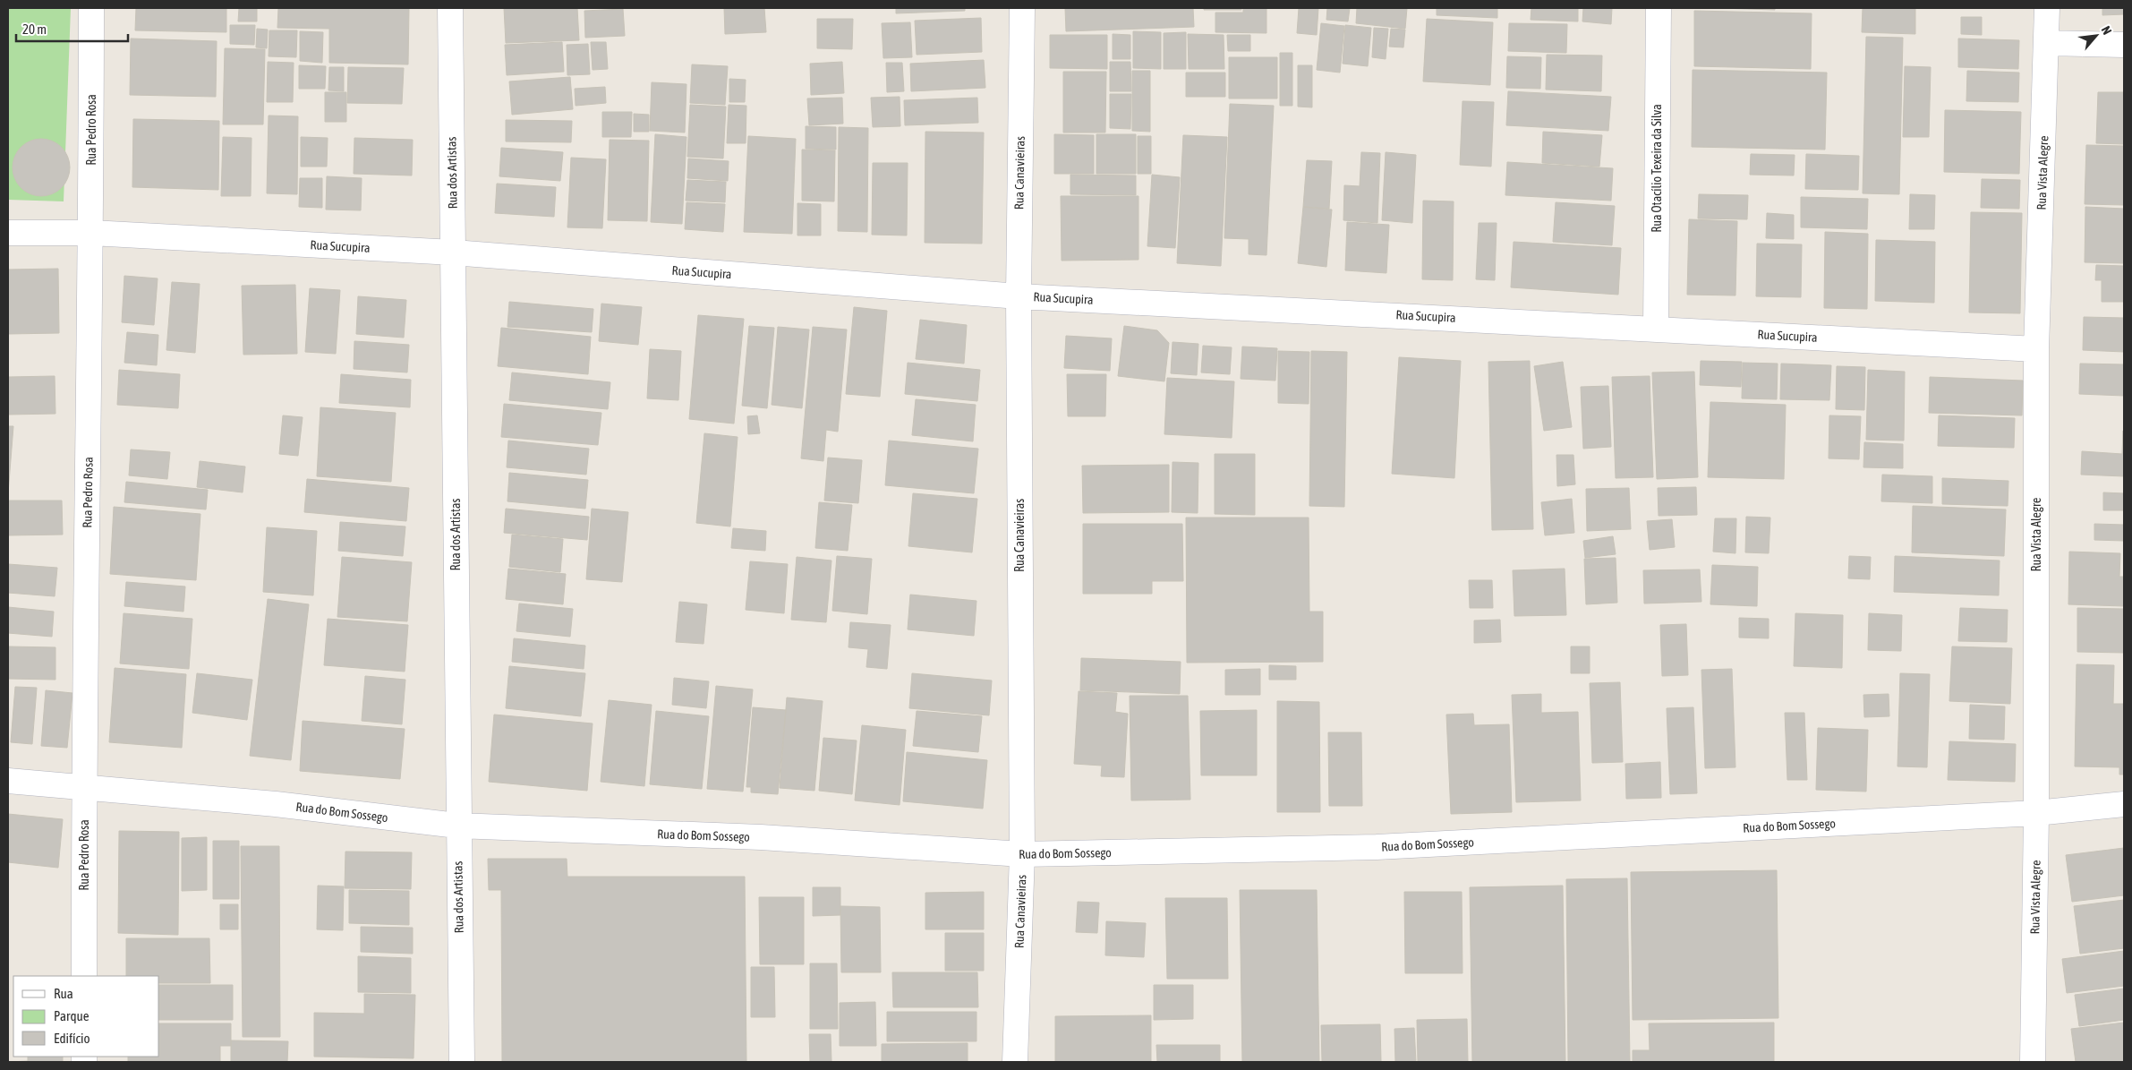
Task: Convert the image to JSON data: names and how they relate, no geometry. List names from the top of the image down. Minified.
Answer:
{"streets":{"street":["Rua Pedro Rosa","Rua Otacílio Texeira da Silva","Rua dos Artistas","Rua Canavieiras","Rua Vista Alegre","Rua Sucupira","Rua do Bom Sossego"]},"crossings":[["Rua Pedro Rosa","Rua Sucupira"],["Rua Pedro Rosa","Rua do Bom Sossego"],["Rua Otacílio Texeira da Silva","Rua Sucupira"],["Rua dos Artistas","Rua Sucupira"],["Rua dos Artistas","Rua do Bom Sossego"],["Rua Canavieiras","Rua Sucupira"],["Rua Canavieiras","Rua do Bom Sossego"],["Rua Vista Alegre","Rua Sucupira"],["Rua Vista Alegre","Rua do Bom Sossego"]],"legend":["Rua","Parque","Edifício"],"scale_bar":"20 m","north":"top right"}
